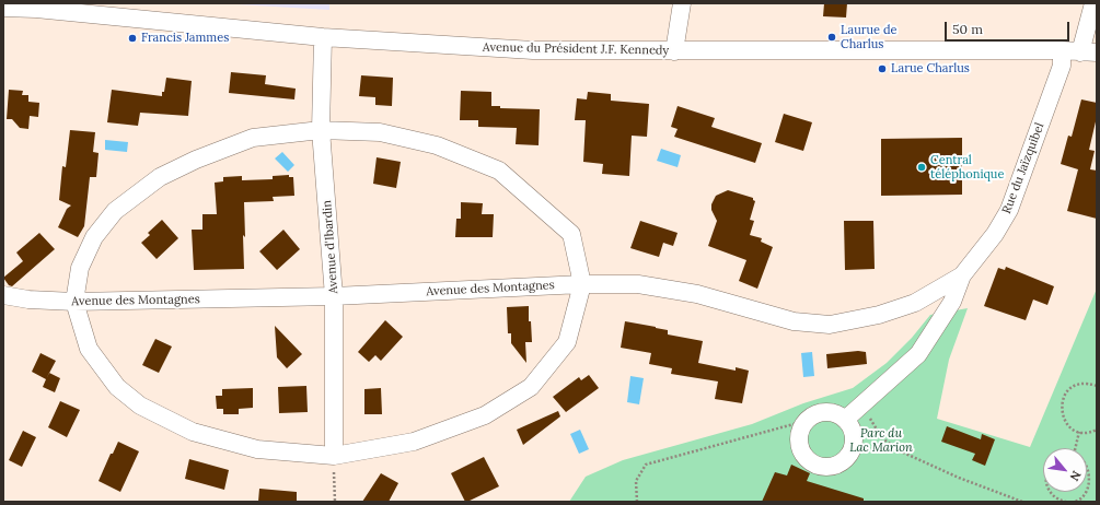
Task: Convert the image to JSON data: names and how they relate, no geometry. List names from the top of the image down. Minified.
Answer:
{"streets":{"street":["Avenue du Président J.F. Kennedy","Rue du Jaïzquibel","Avenue d'Ibardin","Avenue des Montagnes"]},"crossings":[["Avenue du Président J.F. Kennedy","Rue du Jaïzquibel"],["Avenue du Président J.F. Kennedy","Avenue d'Ibardin"],["Rue du Jaïzquibel","Avenue des Montagnes"],["Avenue d'Ibardin","Avenue des Montagnes"]],"parks":["Parc du Lac Marion"],"places":["Laurue de Charlus","Francis Jammes","Larue Charlus","Central téléphonique"],"scale_bar":"50 m","north":"bottom right"}
